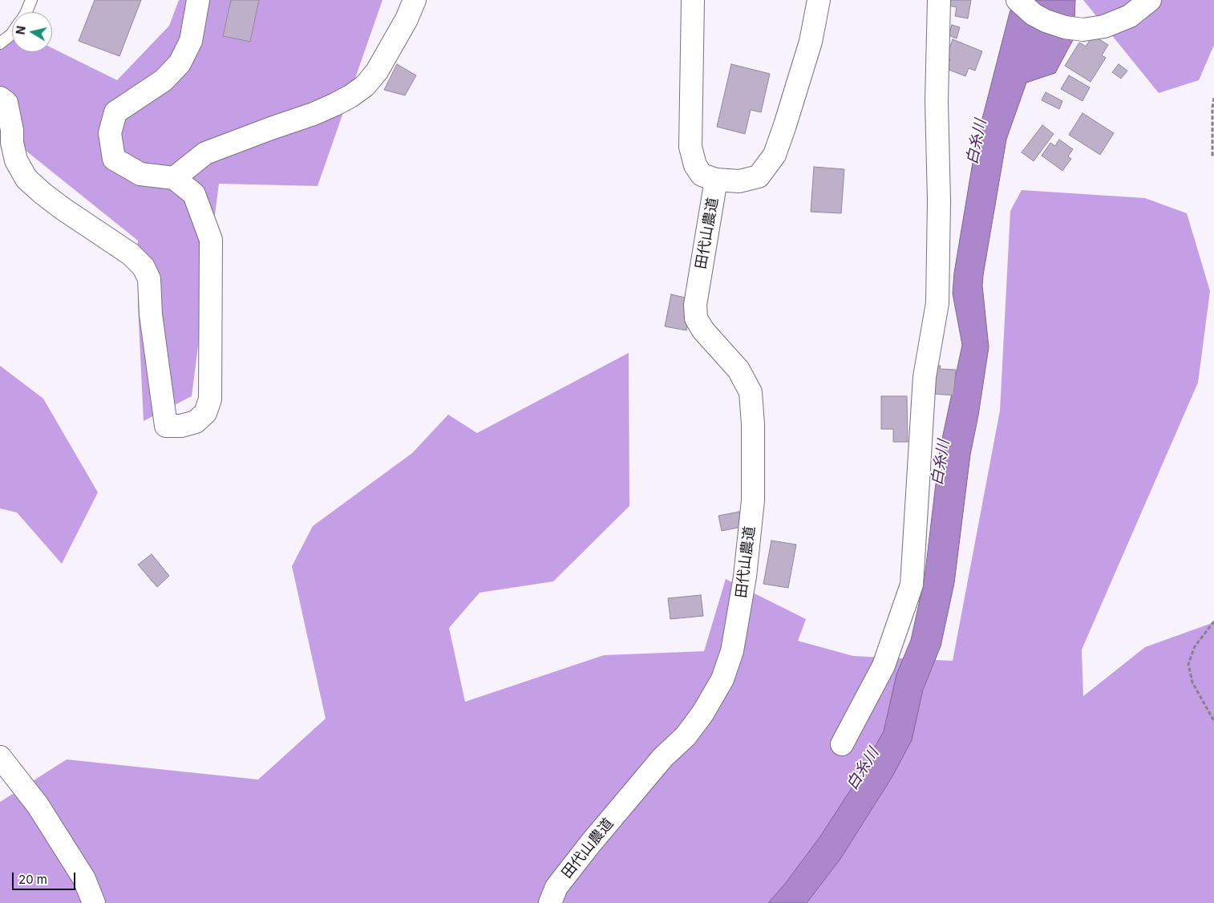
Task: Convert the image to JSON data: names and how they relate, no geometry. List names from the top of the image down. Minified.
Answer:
{"streets":{"street":["田代山農道"]},"water":["白糸川"],"scale_bar":"20 m","north":"left"}
